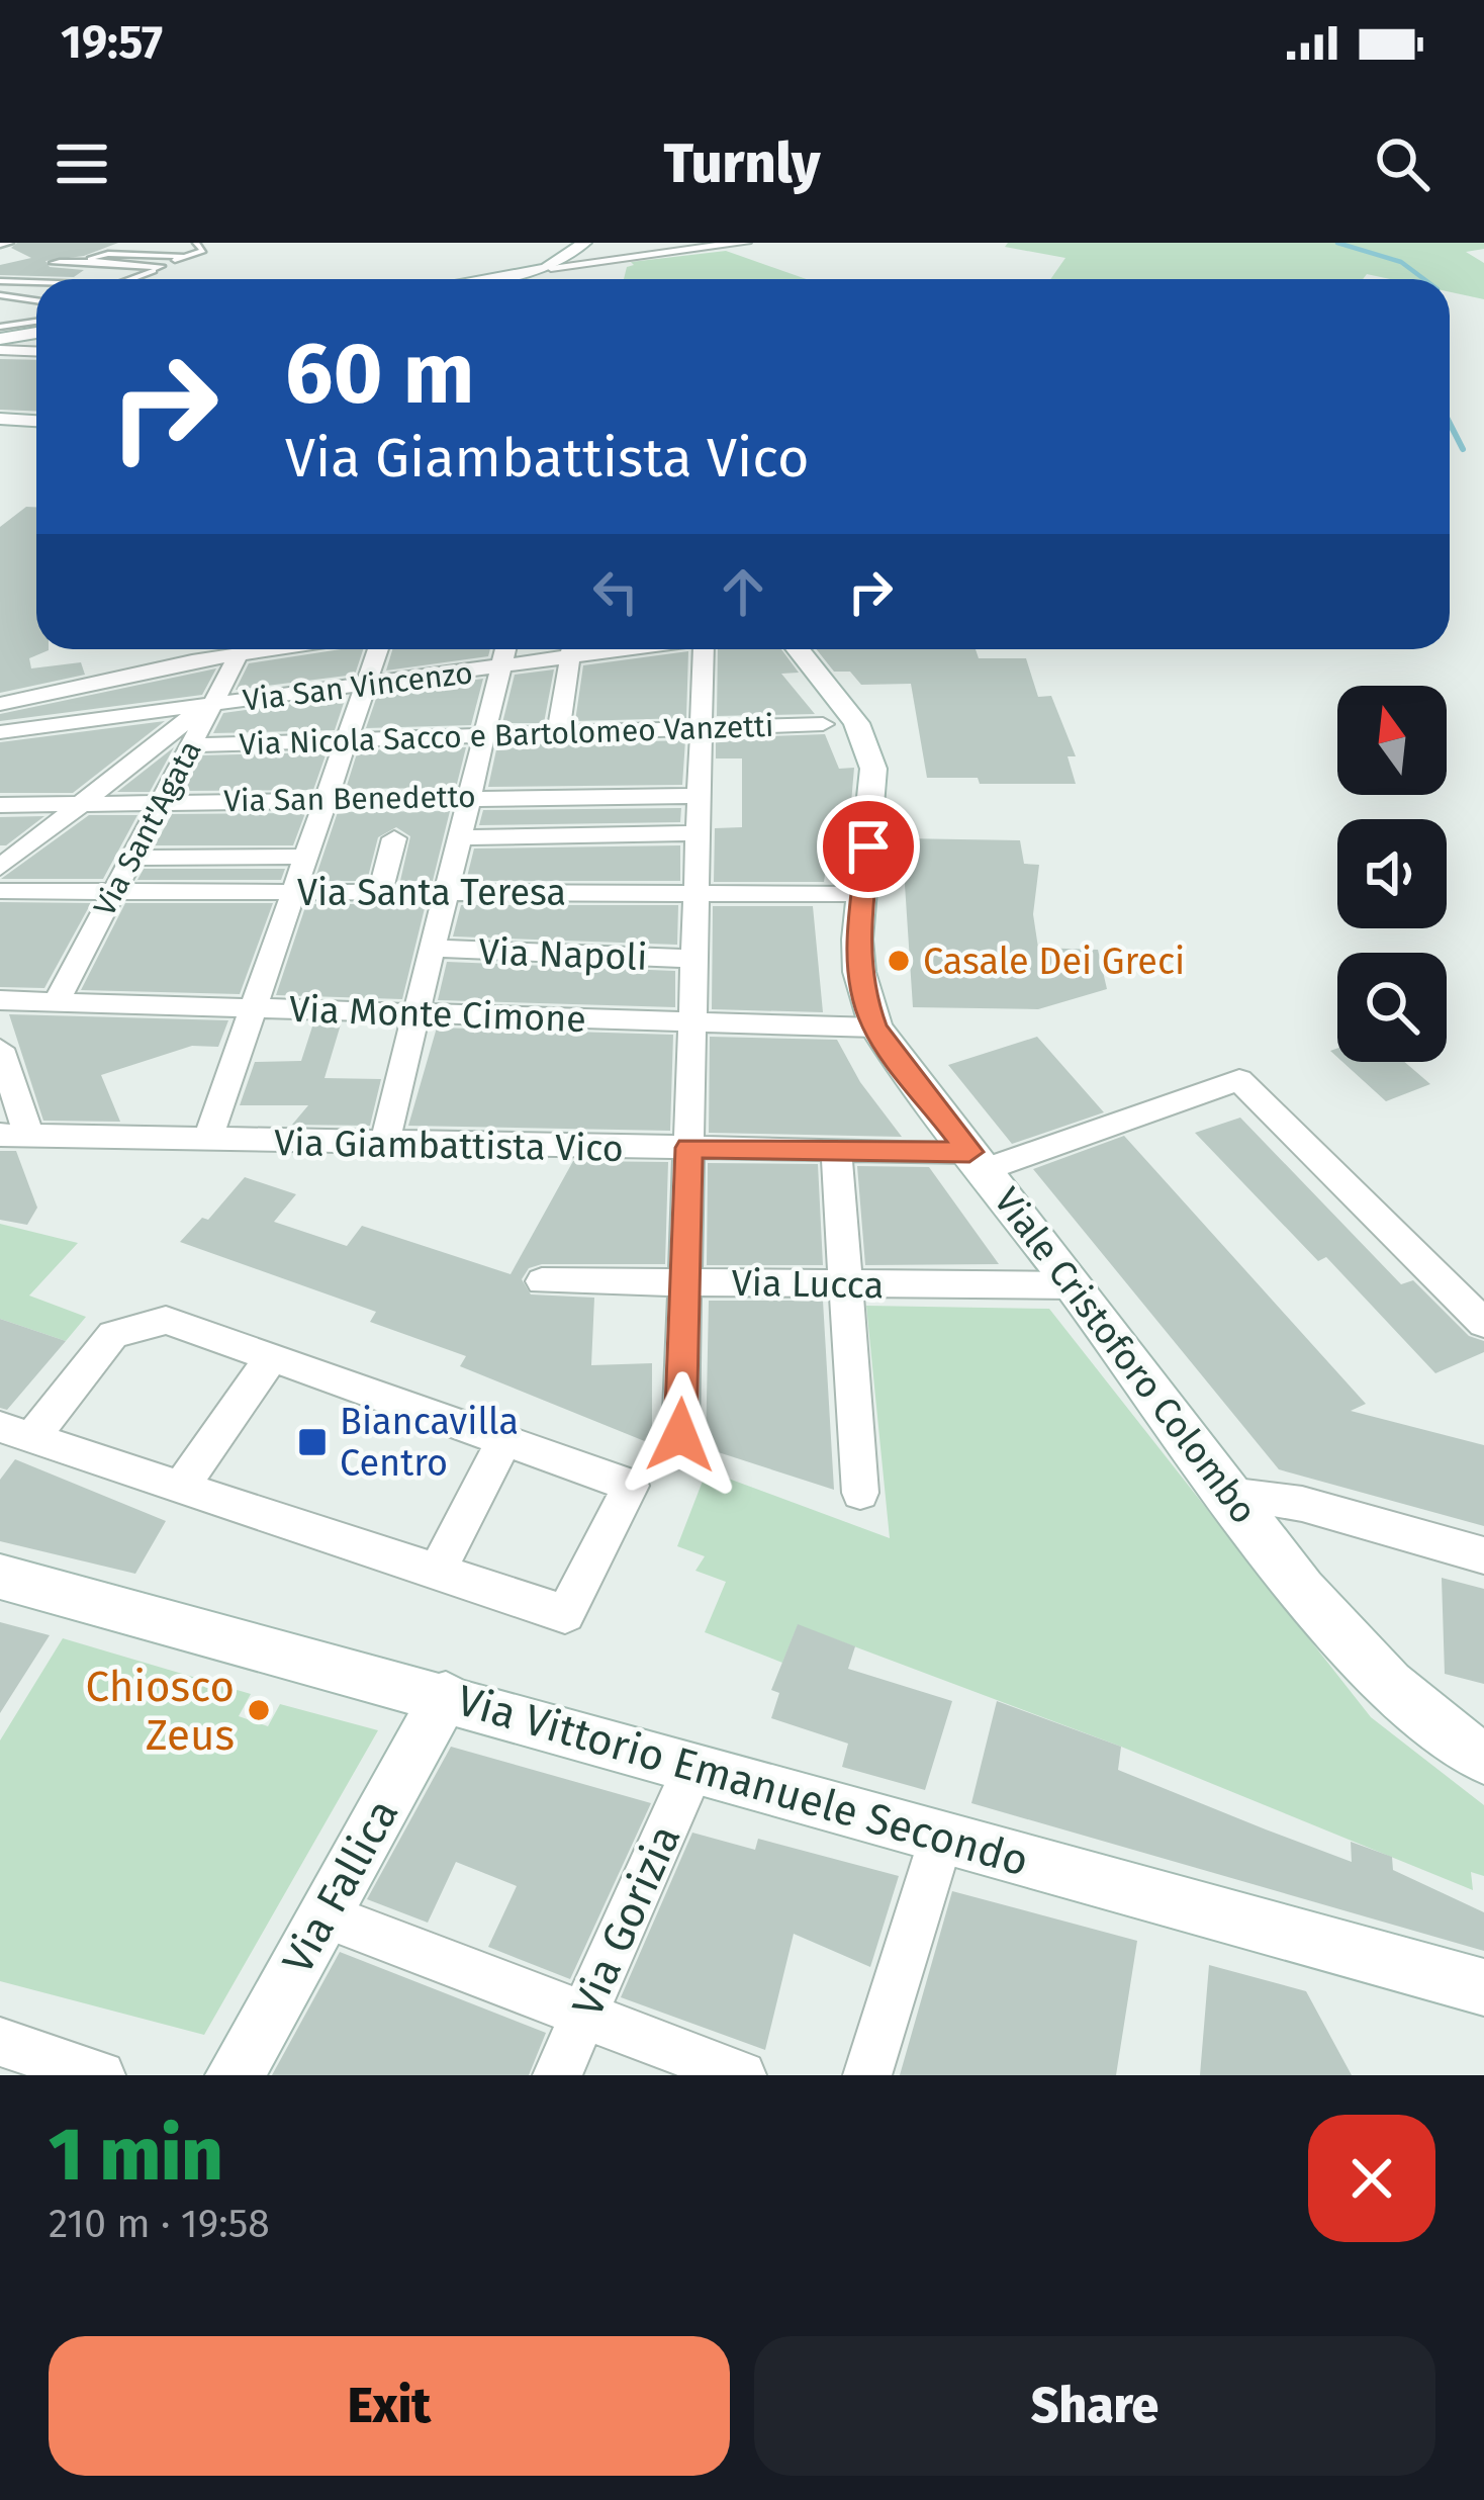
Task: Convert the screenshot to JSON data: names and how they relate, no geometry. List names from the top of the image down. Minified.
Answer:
{"streets":{"street":["Via San Vincenzo","Via Nicola Sacco e Bartolomeo Vanzetti","Via San Benedetto","Via Sant'Agata","Via Santa Teresa","Via Napoli","Via Monte Cimone","Via Giambattista Vico","Via Lucca","Viale Cristoforo Colombo","Via Vittorio Emanuele Secondo","Via Fallica","Via Gorizia"]},"crossings":[["Via San Vincenzo","Via Sant'Agata"],["Via Nicola Sacco e Bartolomeo Vanzetti","Via Sant'Agata"],["Via San Benedetto","Via Sant'Agata"],["Via Sant'Agata","Via Santa Teresa"],["Via Sant'Agata","Via Monte Cimone"],["Via Santa Teresa","Viale Cristoforo Colombo"],["Via Monte Cimone","Viale Cristoforo Colombo"],["Via Giambattista Vico","Viale Cristoforo Colombo"],["Via Lucca","Viale Cristoforo Colombo"],["Via Vittorio Emanuele Secondo","Via Fallica"],["Via Vittorio Emanuele Secondo","Via Gorizia"]],"places":{"other":["Casale Dei Greci","Chiosco Zeus"],"transit":["Biancavilla Centro"]},"north":"top","page":{"status":"19:57","header":"Turnly","turn":["60 m","Via Giambattista Vico"],"heading":["1 min","210 m · 19:58"],"buttons":["Exit","Share"]}}
